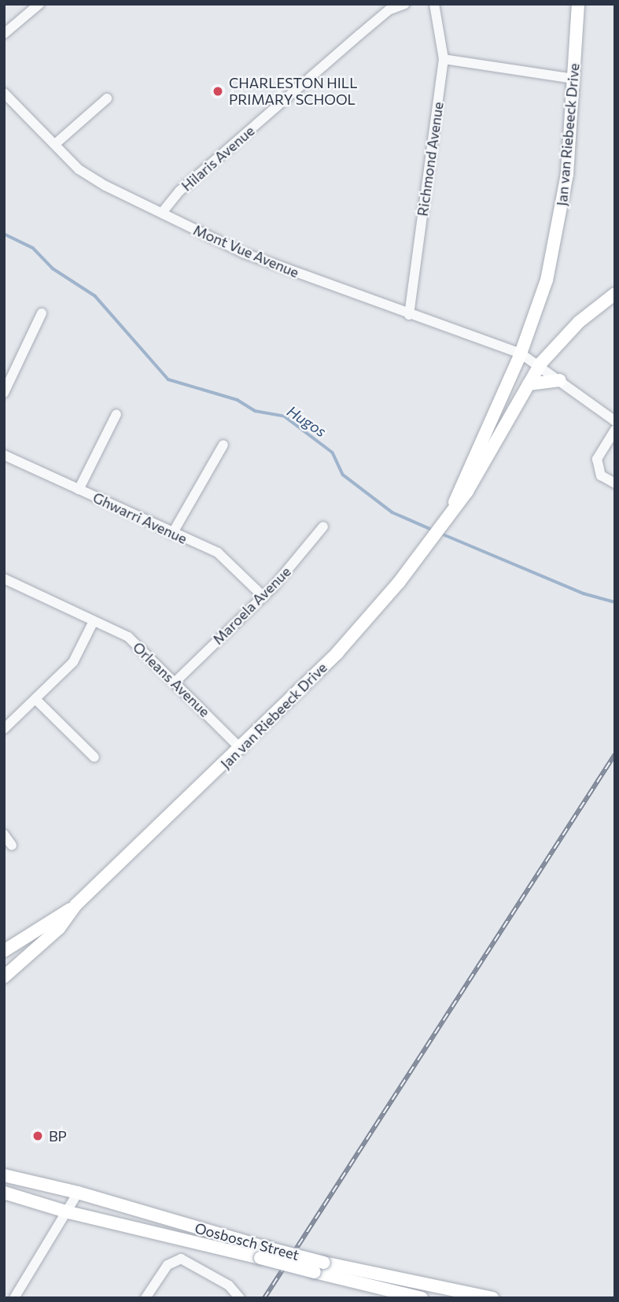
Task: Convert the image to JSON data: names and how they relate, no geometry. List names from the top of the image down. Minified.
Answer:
{"streets":{"main road":["Jan van Riebeeck Drive","Oosbosch Street"],"street":["Hilaris Avenue","Richmond Avenue","Mont Vue Avenue","Ghwarri Avenue","Maroela Avenue","Orleans Avenue"]},"crossings":[["Jan van Riebeeck Drive","Mont Vue Avenue"],["Jan van Riebeeck Drive","Orleans Avenue"],["Hilaris Avenue","Mont Vue Avenue"],["Richmond Avenue","Mont Vue Avenue"],["Ghwarri Avenue","Maroela Avenue"],["Maroela Avenue","Orleans Avenue"]],"water":["Hugos"],"places":["CHARLESTON HILL PRIMARY SCHOOL","BP"]}
